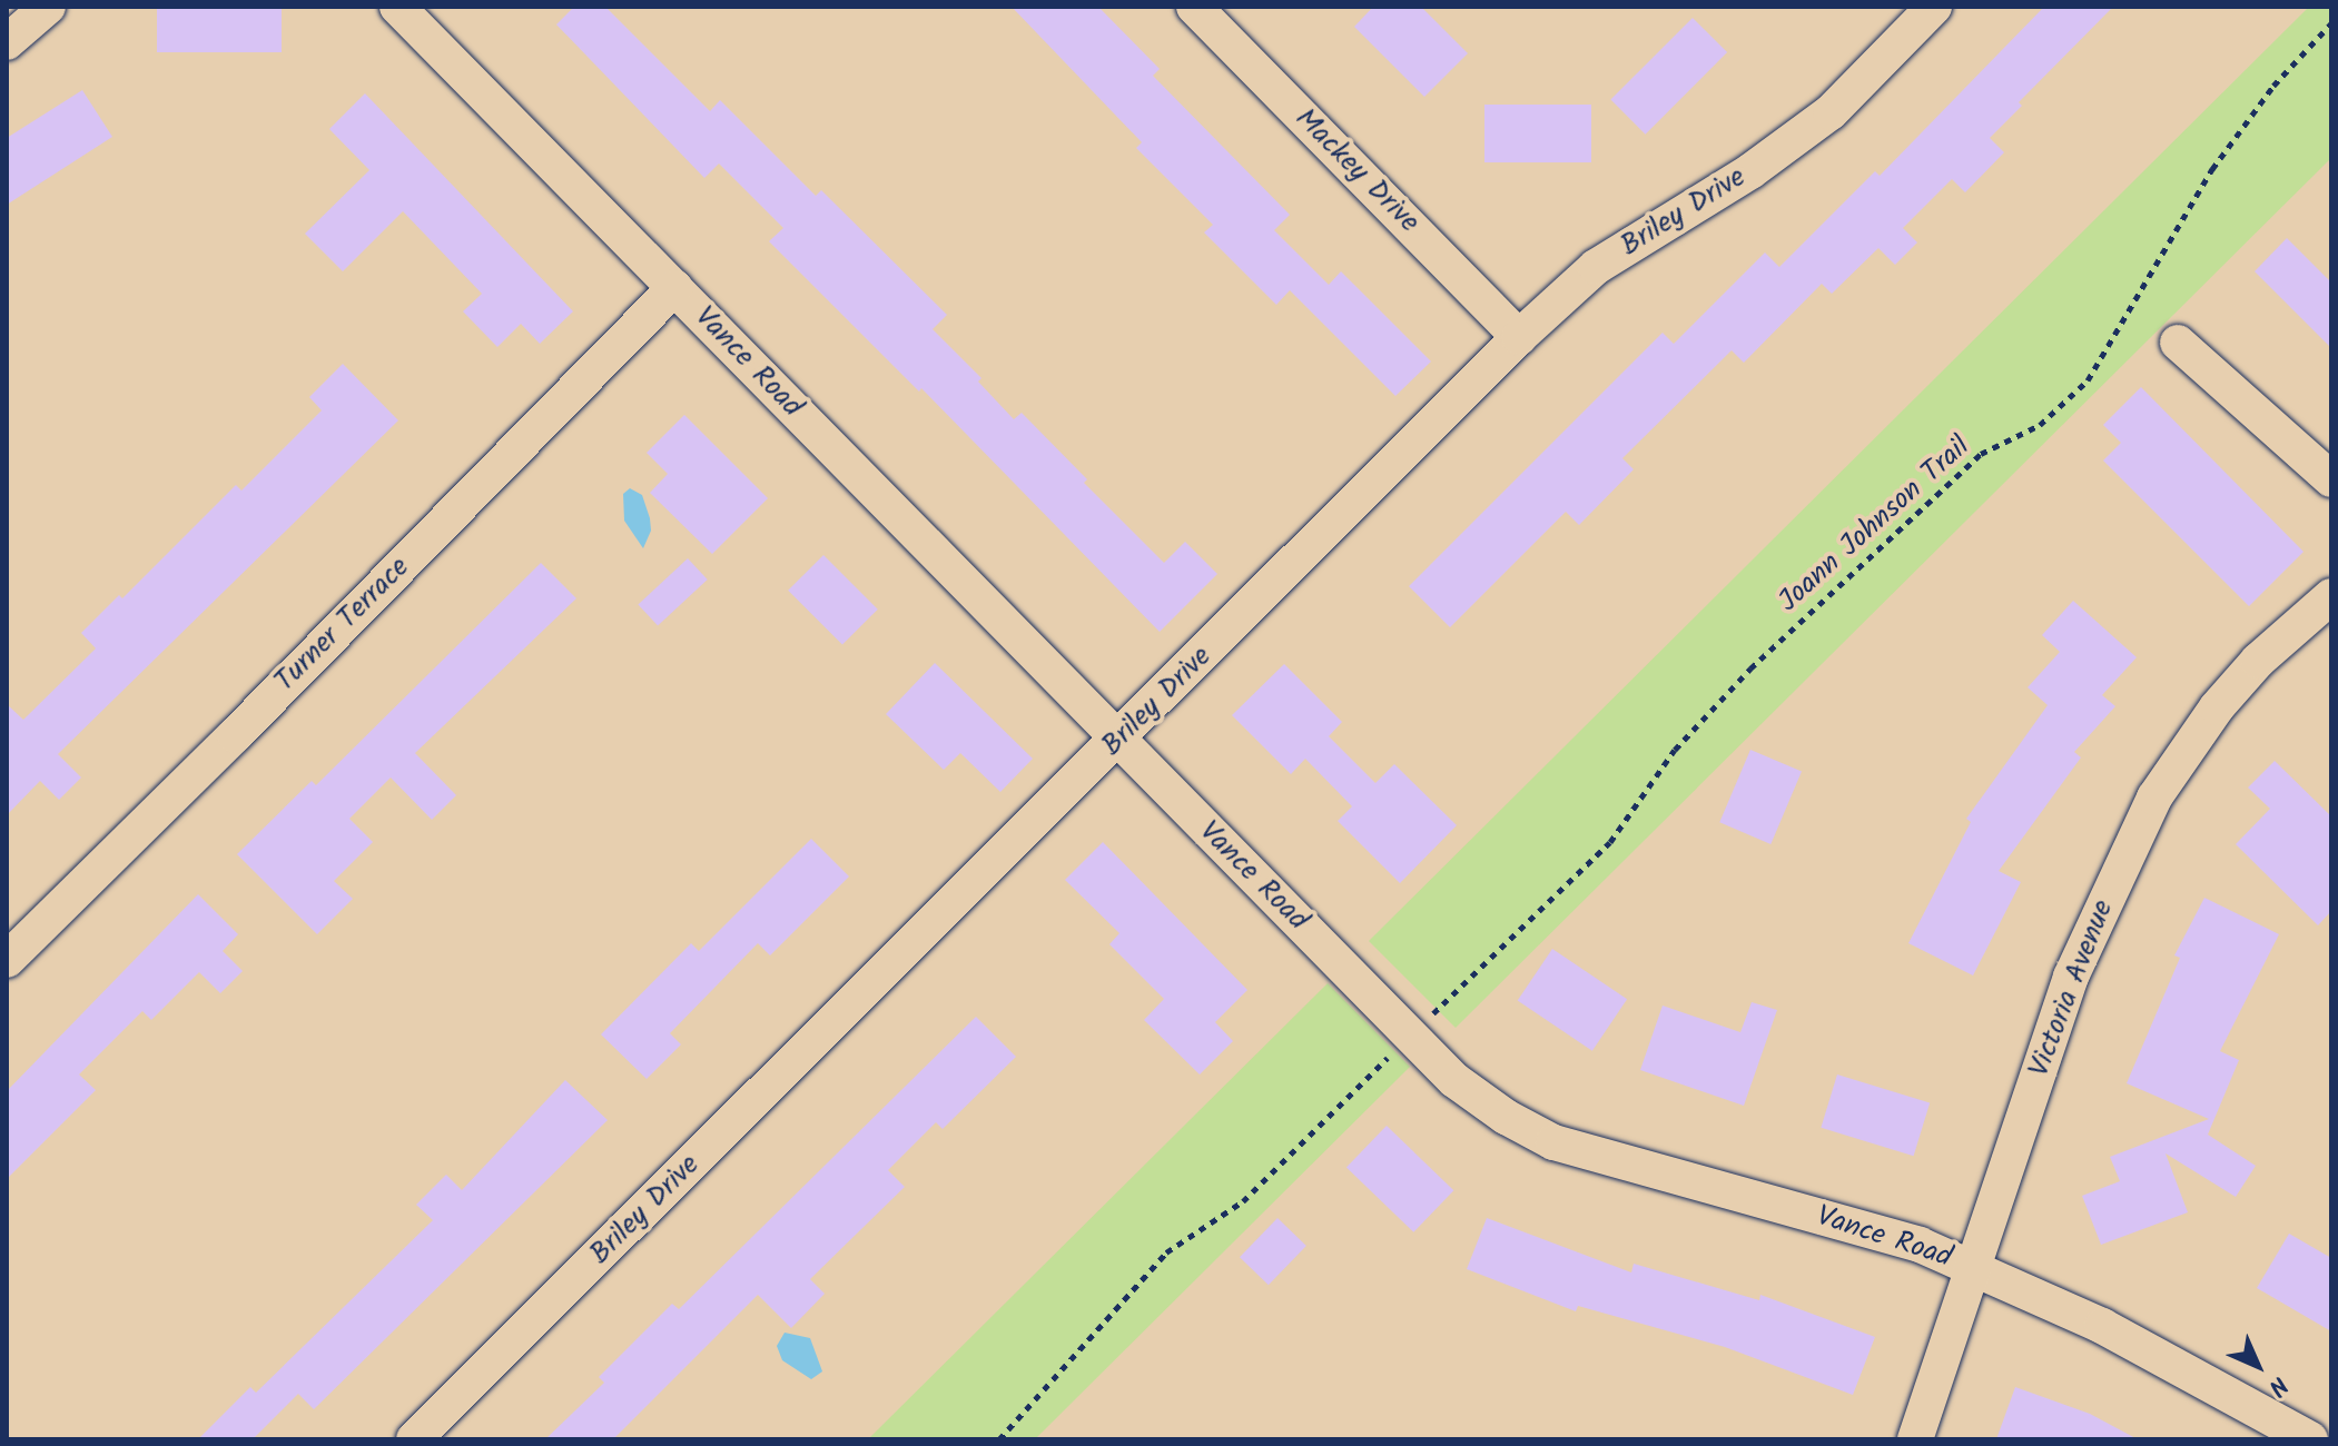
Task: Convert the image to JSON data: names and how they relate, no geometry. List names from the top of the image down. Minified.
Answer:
{"streets":{"street":["Mackey Drive","Briley Drive","Vance Road","Turner Terrace","Victoria Avenue"],"path":["Joann Johnson Trail"]},"crossings":[["Mackey Drive","Briley Drive"],["Briley Drive","Vance Road"],["Vance Road","Turner Terrace"],["Vance Road","Victoria Avenue"]],"north":"bottom right"}
